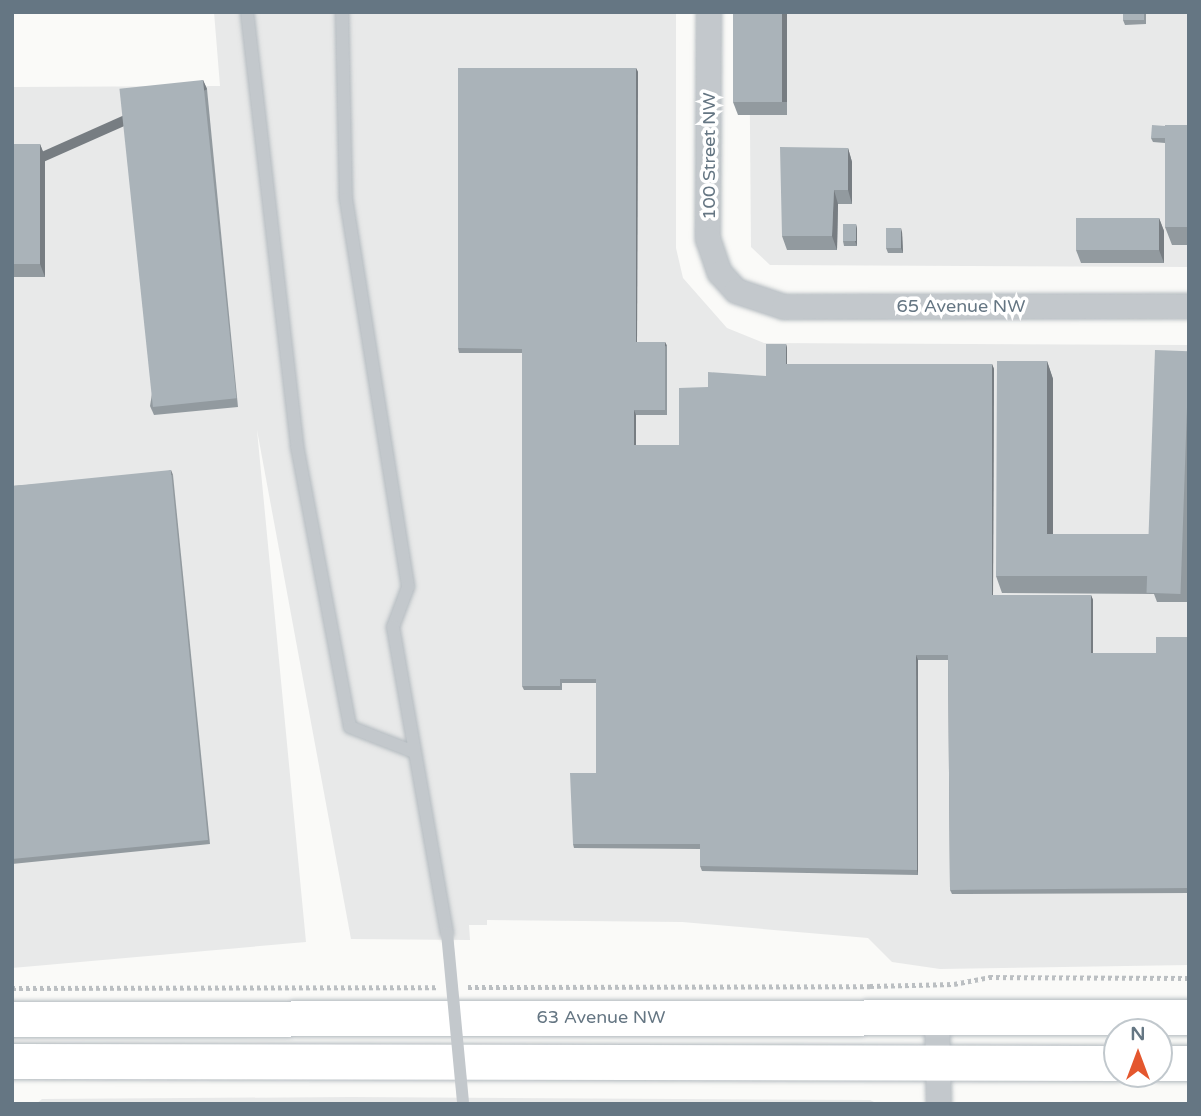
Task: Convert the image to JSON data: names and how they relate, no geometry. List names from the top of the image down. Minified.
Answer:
{"streets":{"main road":["63 Avenue NW"],"street":["100 Street NW","65 Avenue NW"]},"crossings":[["100 Street NW","65 Avenue NW"]],"north":"top"}
